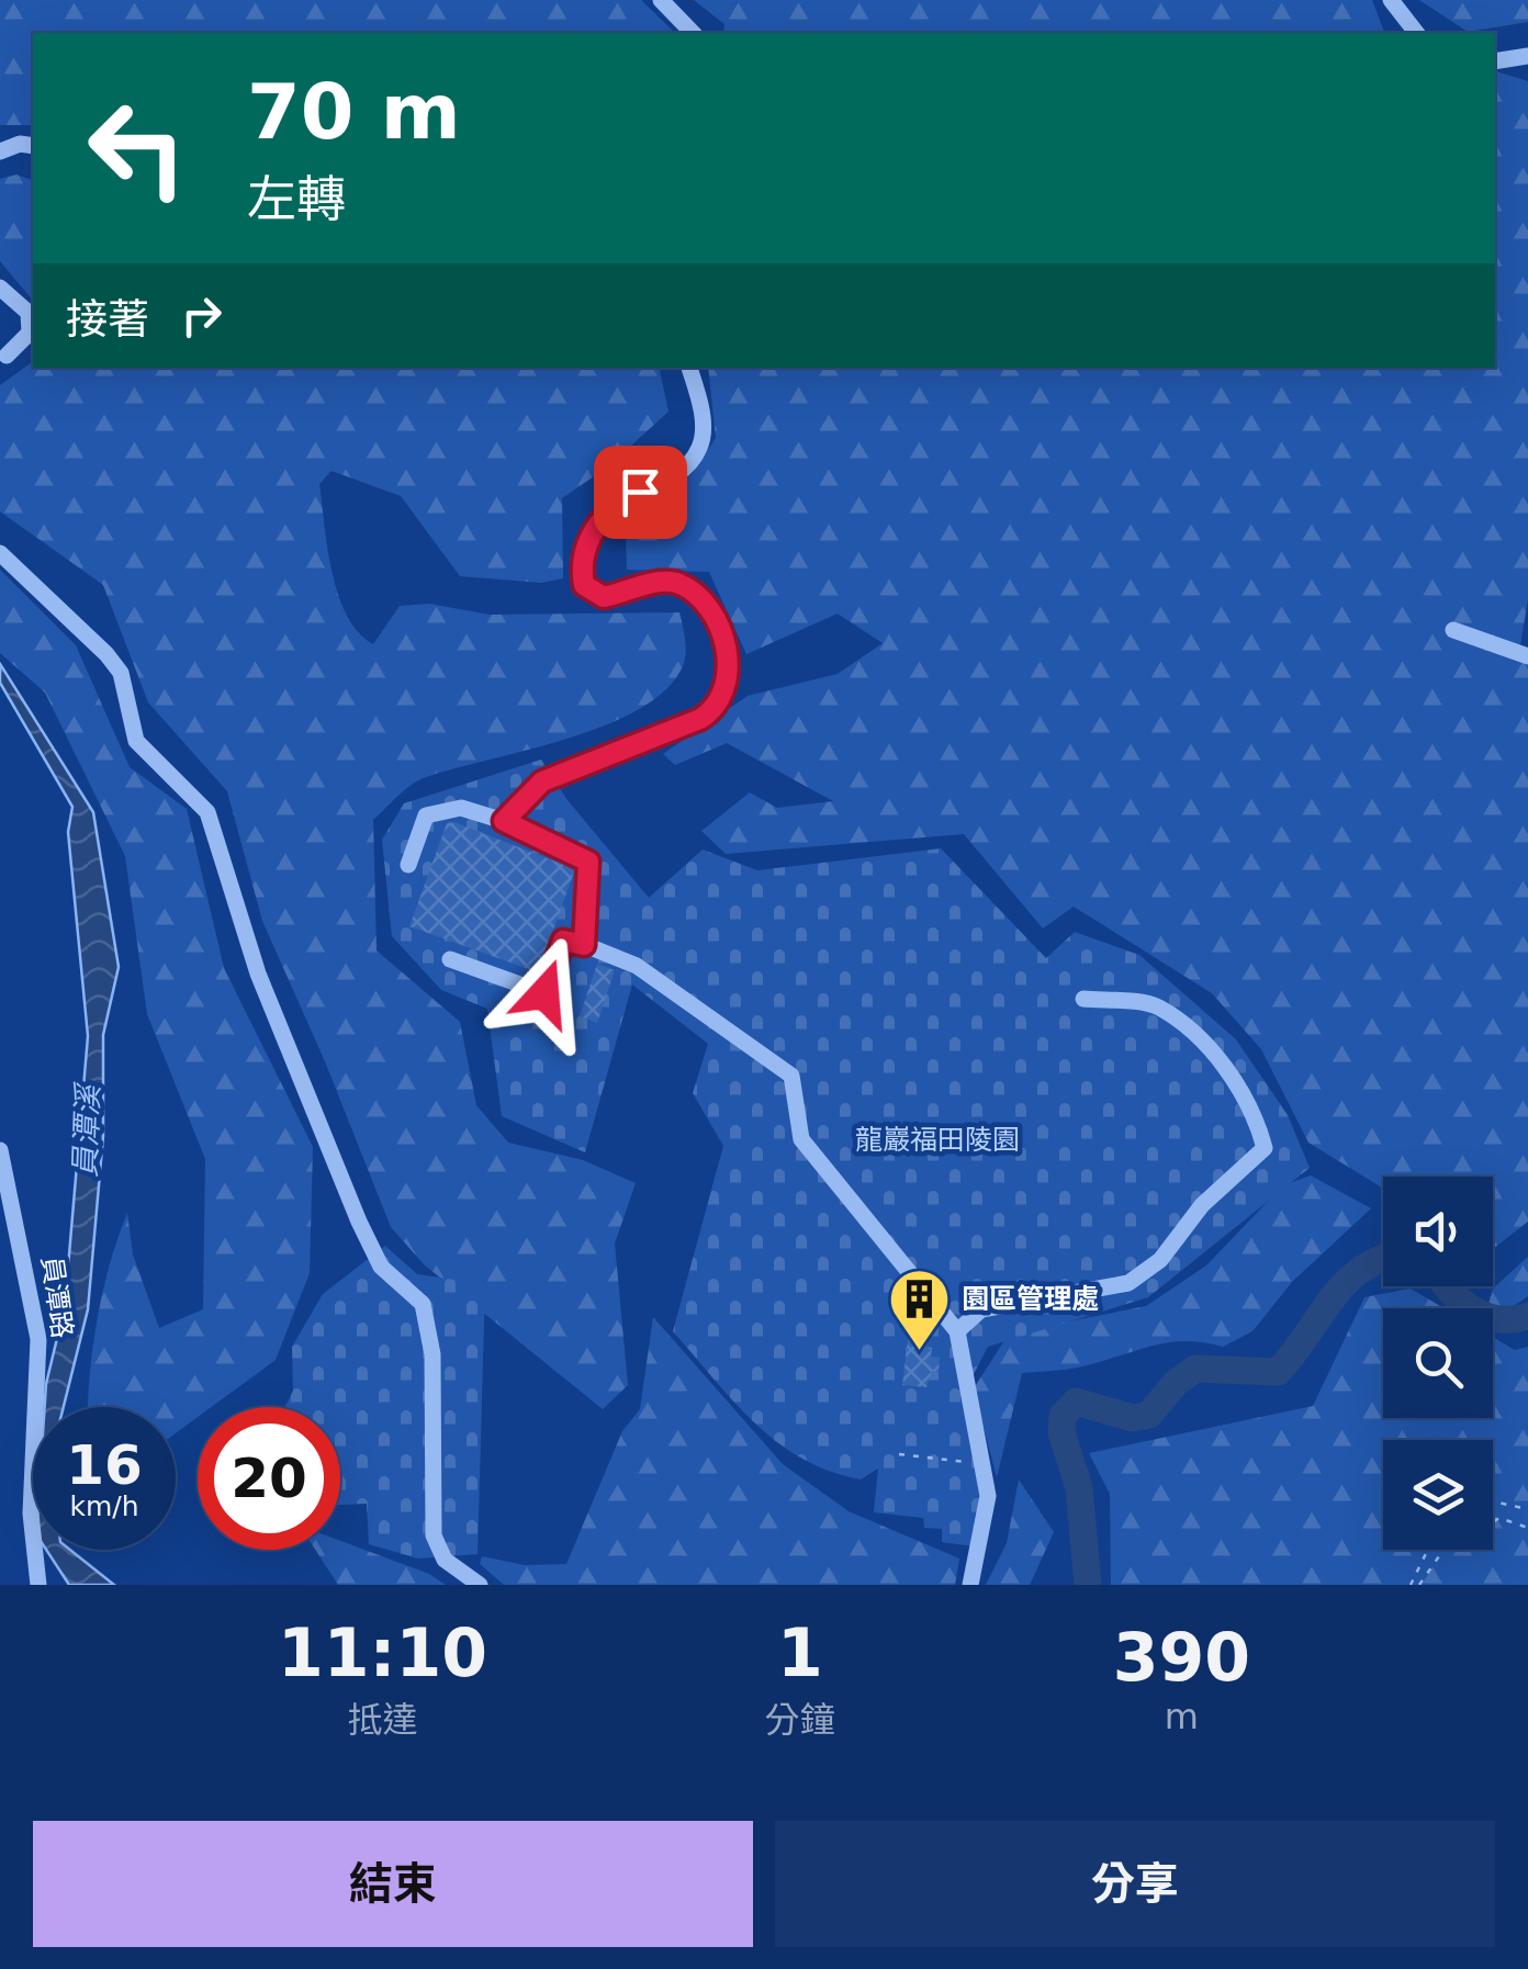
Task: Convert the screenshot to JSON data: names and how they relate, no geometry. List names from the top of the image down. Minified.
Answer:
{"streets":{"street":["員潭路"]},"water":["員潭溪"],"parks":["龍巖福田陵園"],"places":{"building":["園區管理處"]},"page":{"turn":["70 m","左轉"],"then":"接著","speed":"16 km/h","limit":"20","eta":["11:10","抵達","1","分鐘","390","m"],"buttons":["結束","分享"]}}
